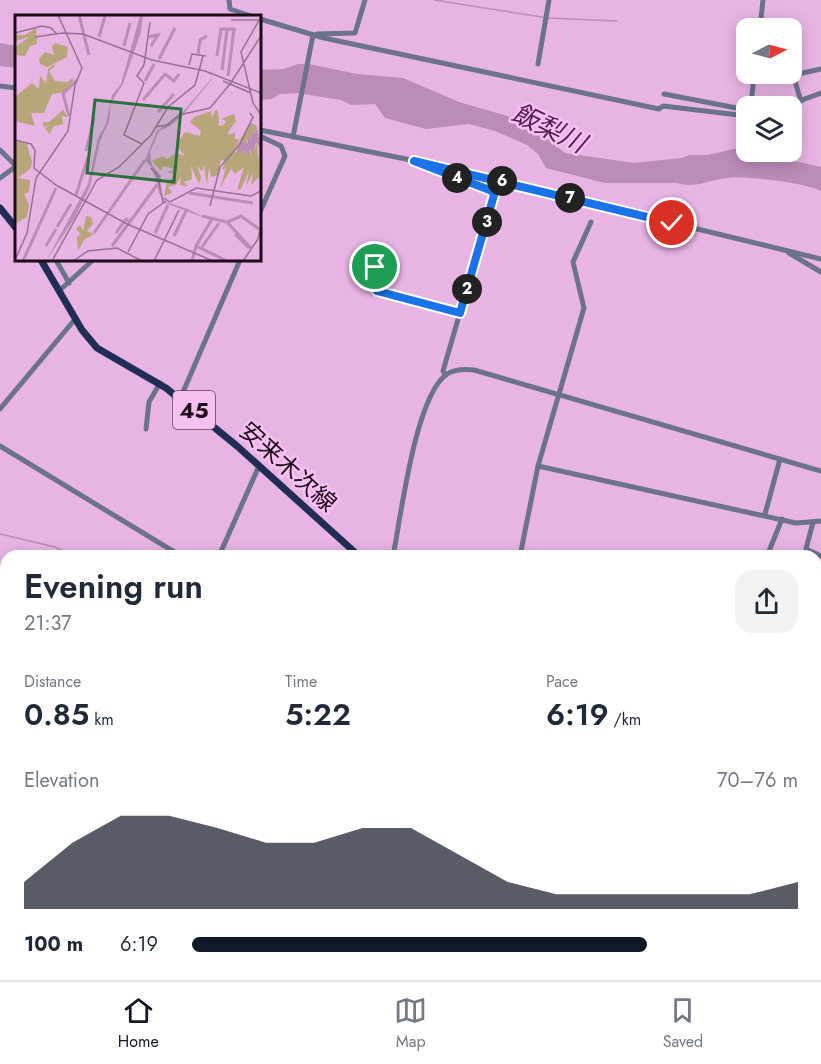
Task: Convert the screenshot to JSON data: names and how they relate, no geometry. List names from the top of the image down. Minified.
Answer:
{"streets":{"main road":["45","安来木次線"]},"water":["飯梨川"],"north":"right","page":{"pins":["4","6","7","3","2"],"heading":["Evening run","21:37"],"stats":[["Distance","0.85 km"],["Time","5:22"],["Pace","6:19 /km"]],"chart":["Elevation","70–76 m"],"list":[{"name":"100 m","note":"6:19"}],"tabs":["Home","Map","Saved"]}}
